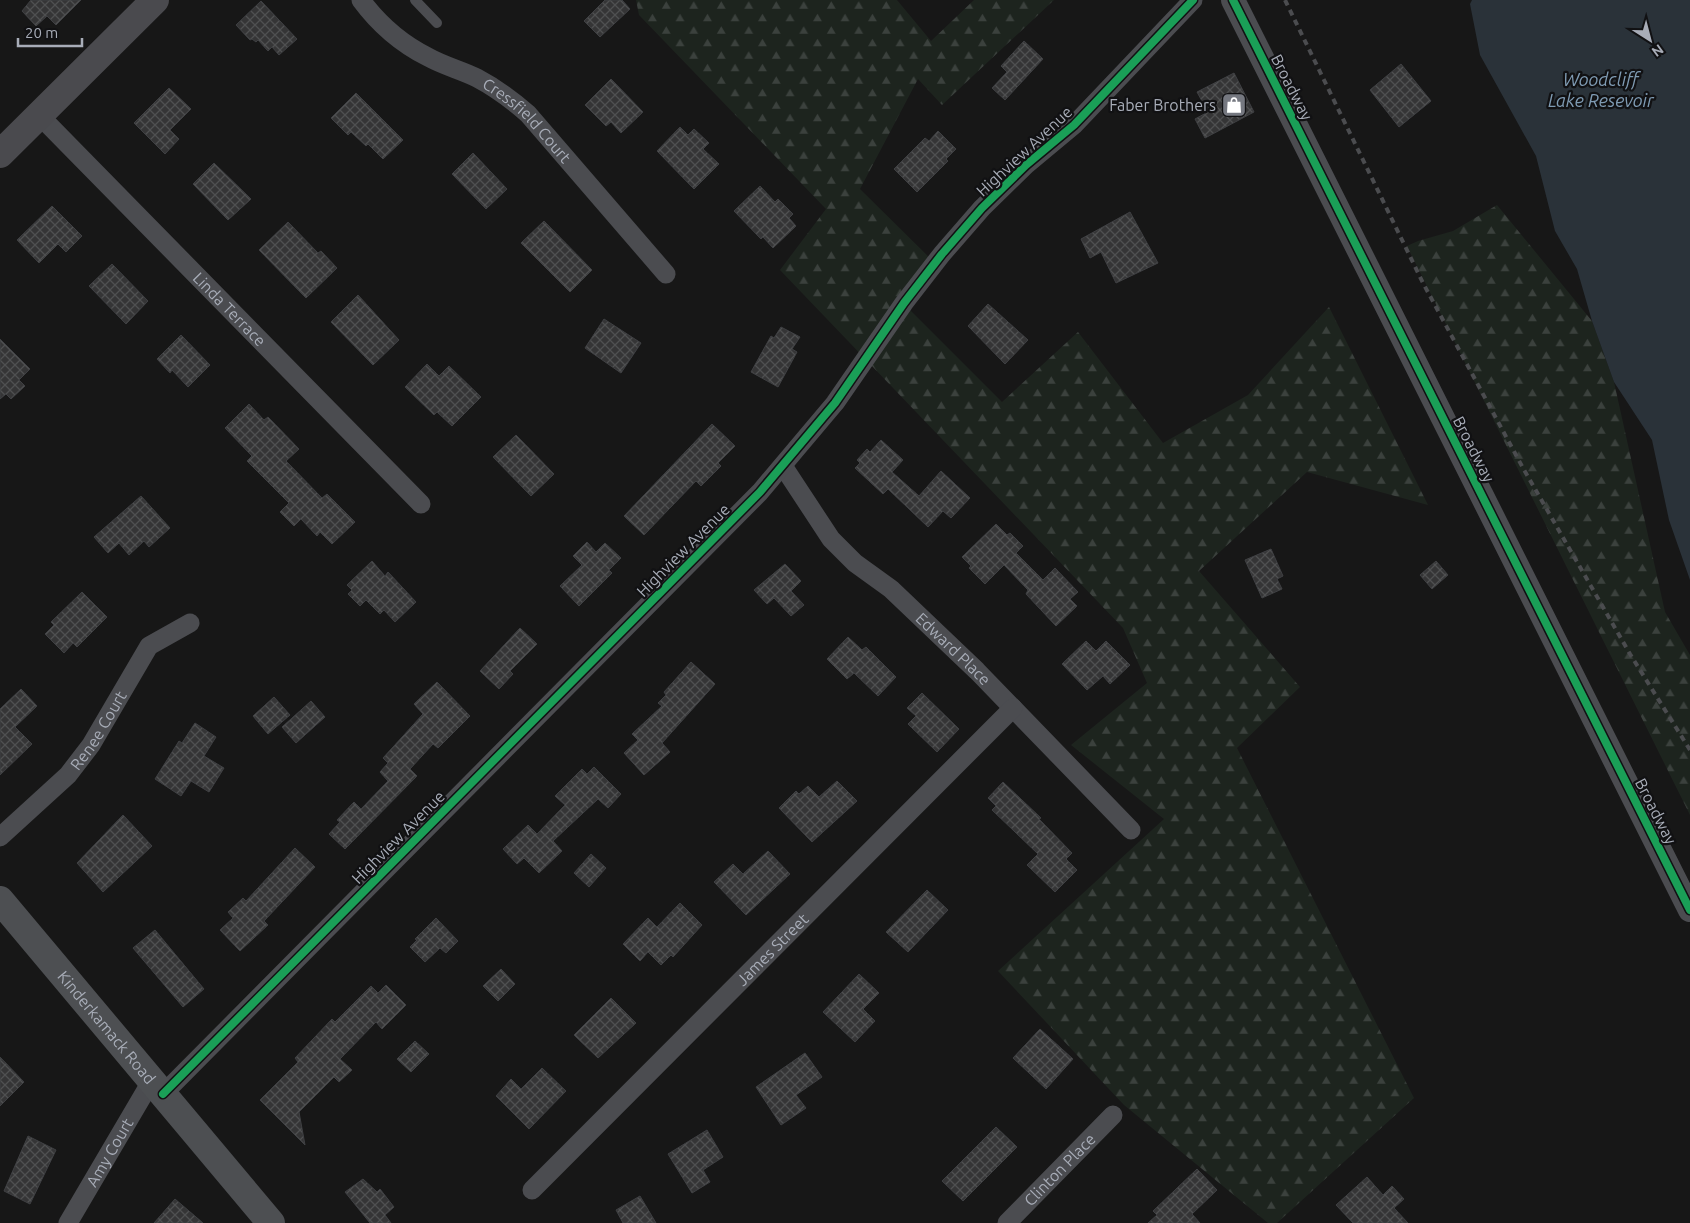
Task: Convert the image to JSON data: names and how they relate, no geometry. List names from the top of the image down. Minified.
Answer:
{"streets":{"main road":["Kinderkamack Road"],"street":["Broadway","Cressfield Court","Highview Avenue","Linda Terrace","Edward Place","Renee Court","James Street","Amy Court","Clinton Place"]},"crossings":[["Highview Avenue","Edward Place"],["Highview Avenue","Kinderkamack Road"],["Highview Avenue","Amy Court"],["Edward Place","James Street"],["Kinderkamack Road","Amy Court"]],"water":["Woodcliff Lake Resevoir"],"places":{"shop":["Faber Brothers"]},"scale_bar":"20 m","north":"bottom right"}
